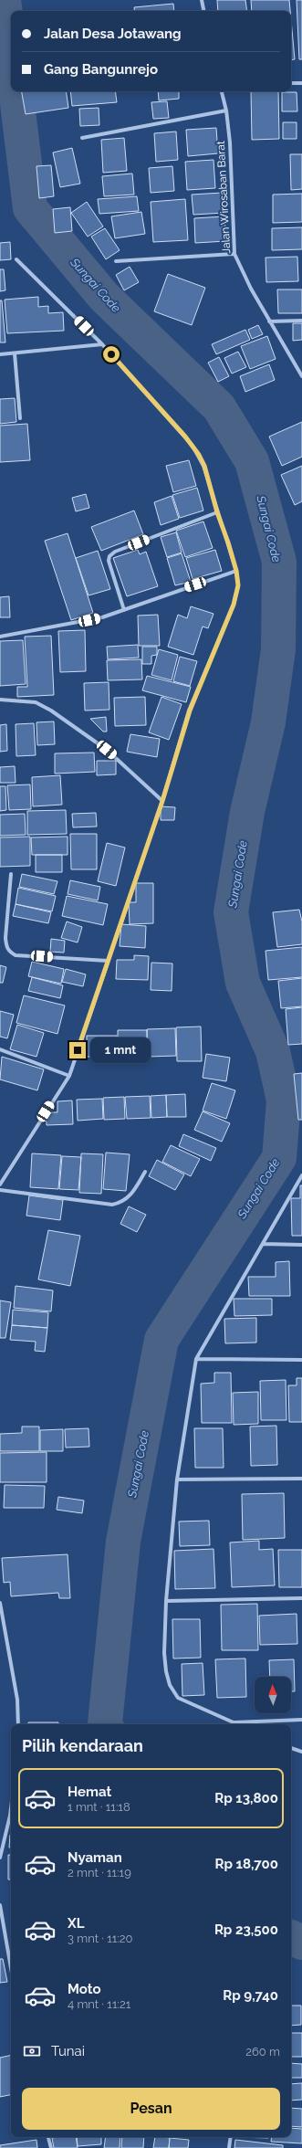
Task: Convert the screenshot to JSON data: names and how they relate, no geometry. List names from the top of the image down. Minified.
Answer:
{"streets":{"street":["Jalan Wirosaban Barat"]},"water":["Sungai Code"],"north":"top","page":{"banner":["Jalan Desa Jotawang","Gang Bangunrejo"],"bubble":"1 mnt","heading":"Pilih kendaraan","list":[{"name":"Hemat","note":"1 mnt · 11:18","value":"Rp 13,800"},{"name":"Nyaman","note":"2 mnt · 11:19","value":"Rp 18,700"},{"name":"XL","note":"3 mnt · 11:20","value":"Rp 23,500"},{"name":"Moto","note":"4 mnt · 11:21","value":"Rp 9,740"}],"pay":["Tunai","260 m"],"buttons":"Pesan"}}
